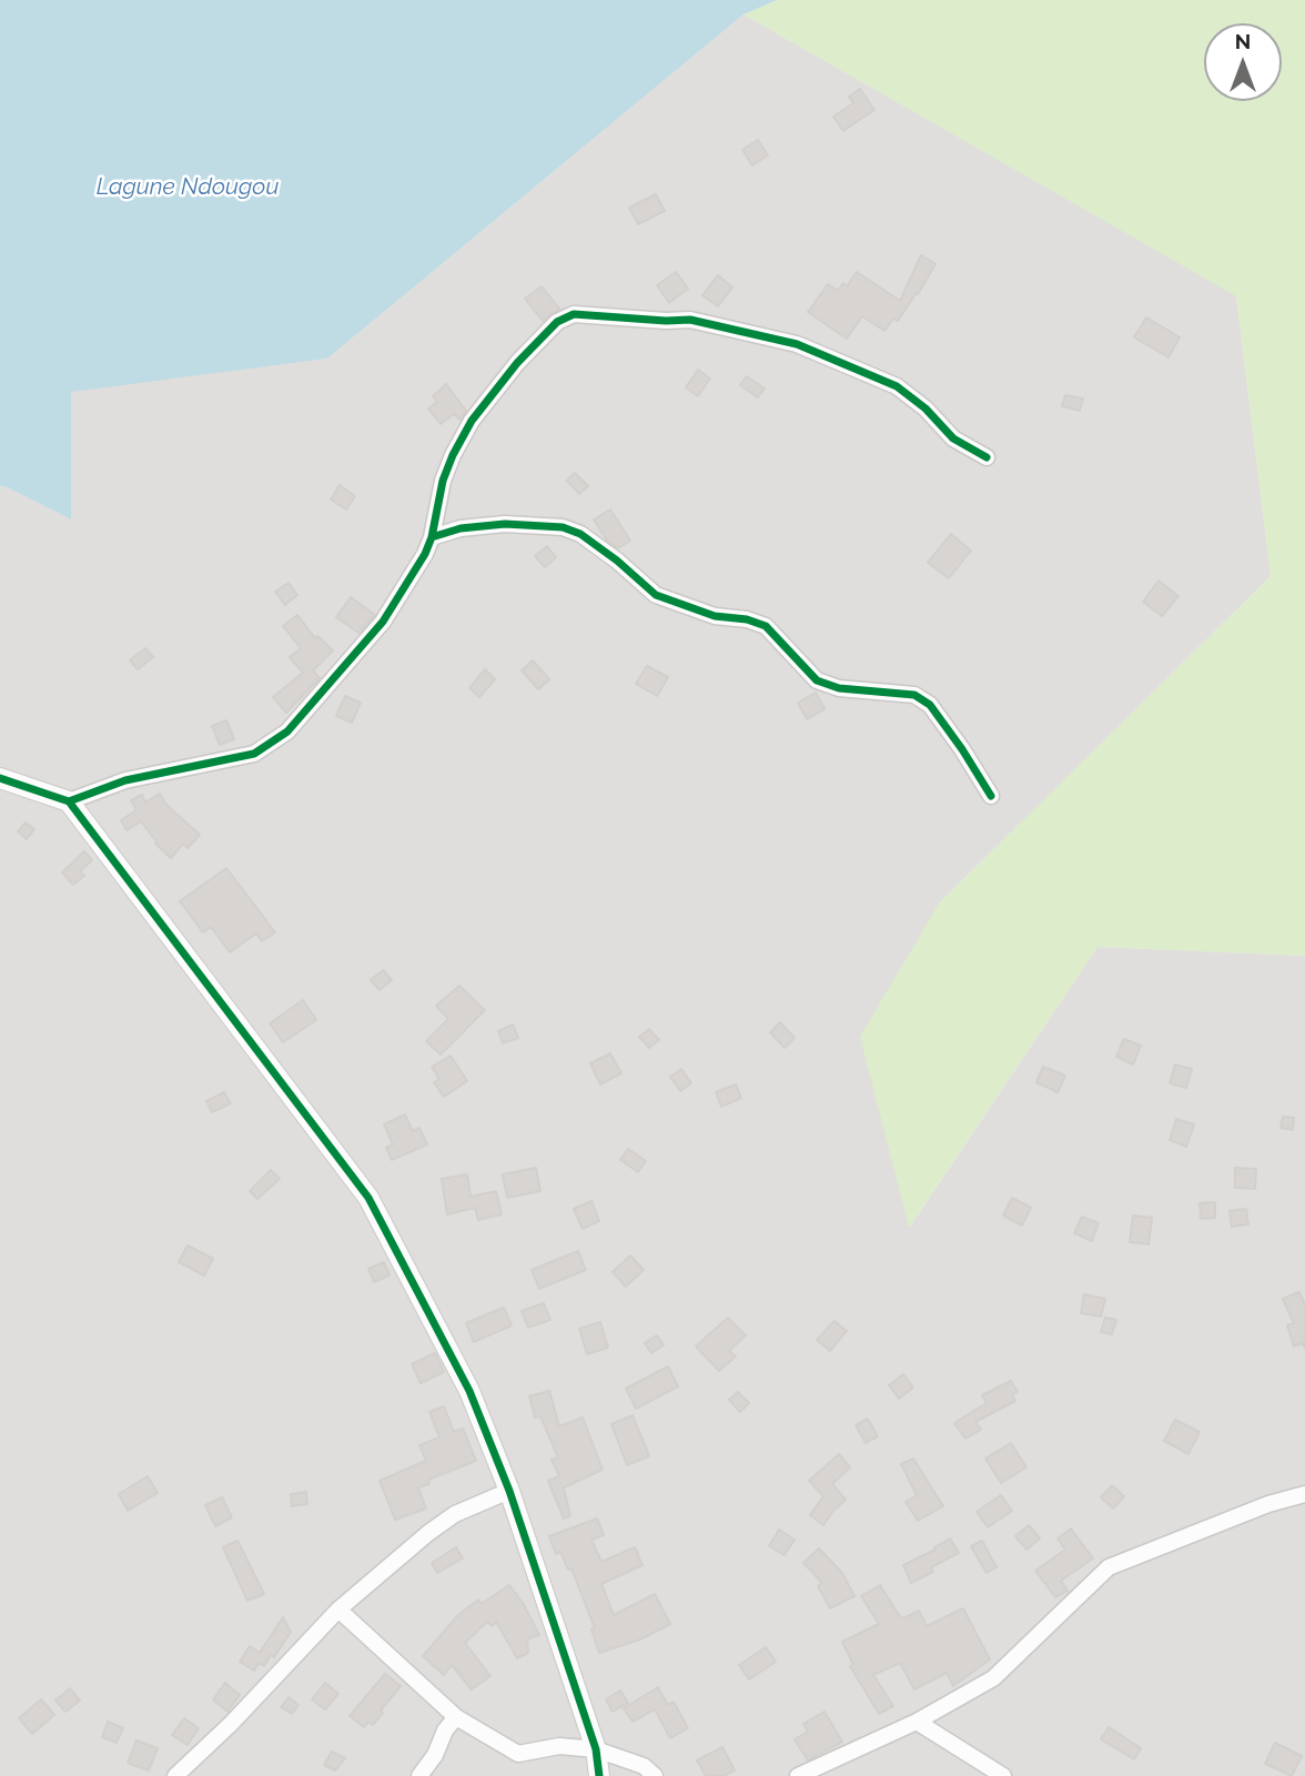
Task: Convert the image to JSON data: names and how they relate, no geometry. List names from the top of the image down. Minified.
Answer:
{"water":["Lagune Ndougou"],"north":"top"}
